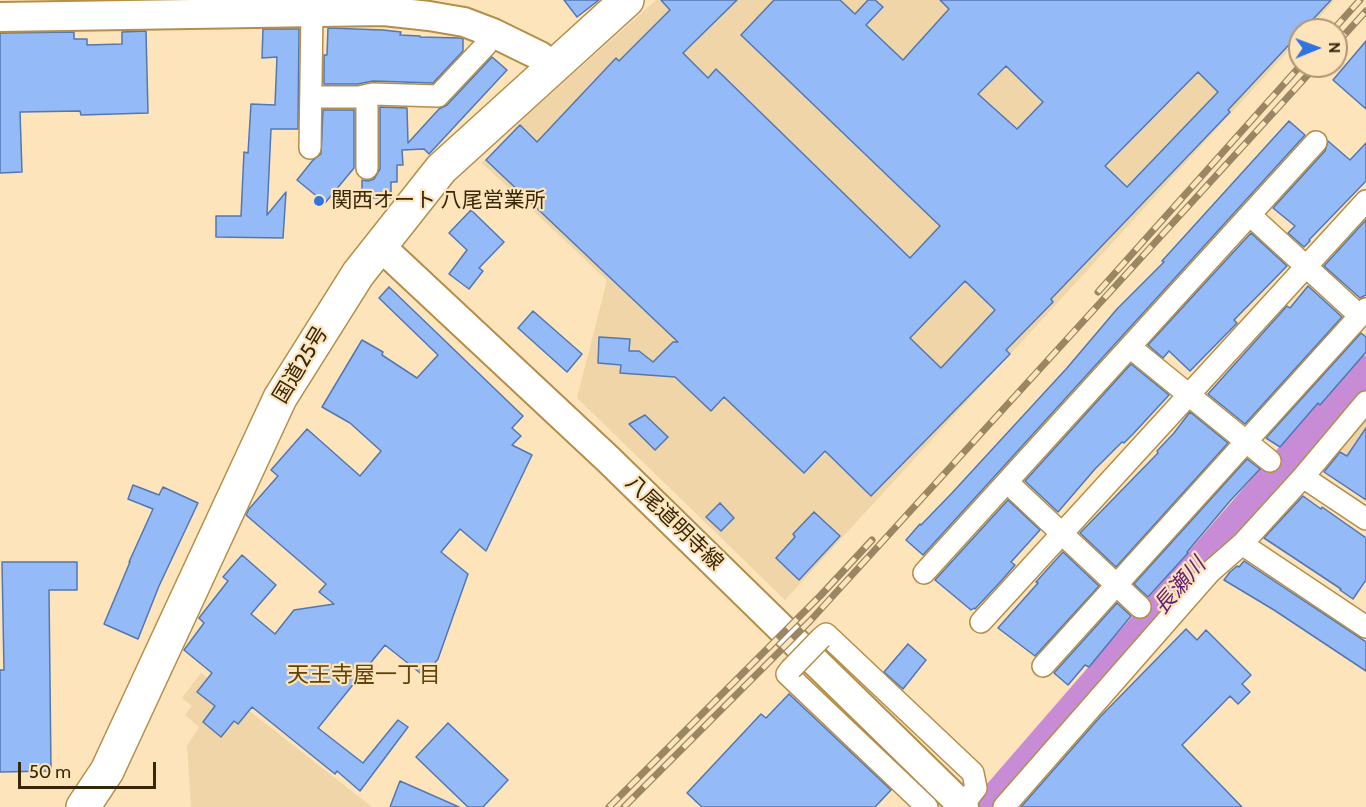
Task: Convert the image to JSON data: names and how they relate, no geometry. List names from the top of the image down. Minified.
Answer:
{"streets":{"highway":["国道25号"],"main road":["八尾道明寺線"]},"crossings":[["国道25号","八尾道明寺線"]],"districts":["天王寺屋一丁目"],"water":["長瀬川"],"places":["関西オート 八尾営業所"],"scale_bar":"50 m","north":"right"}
